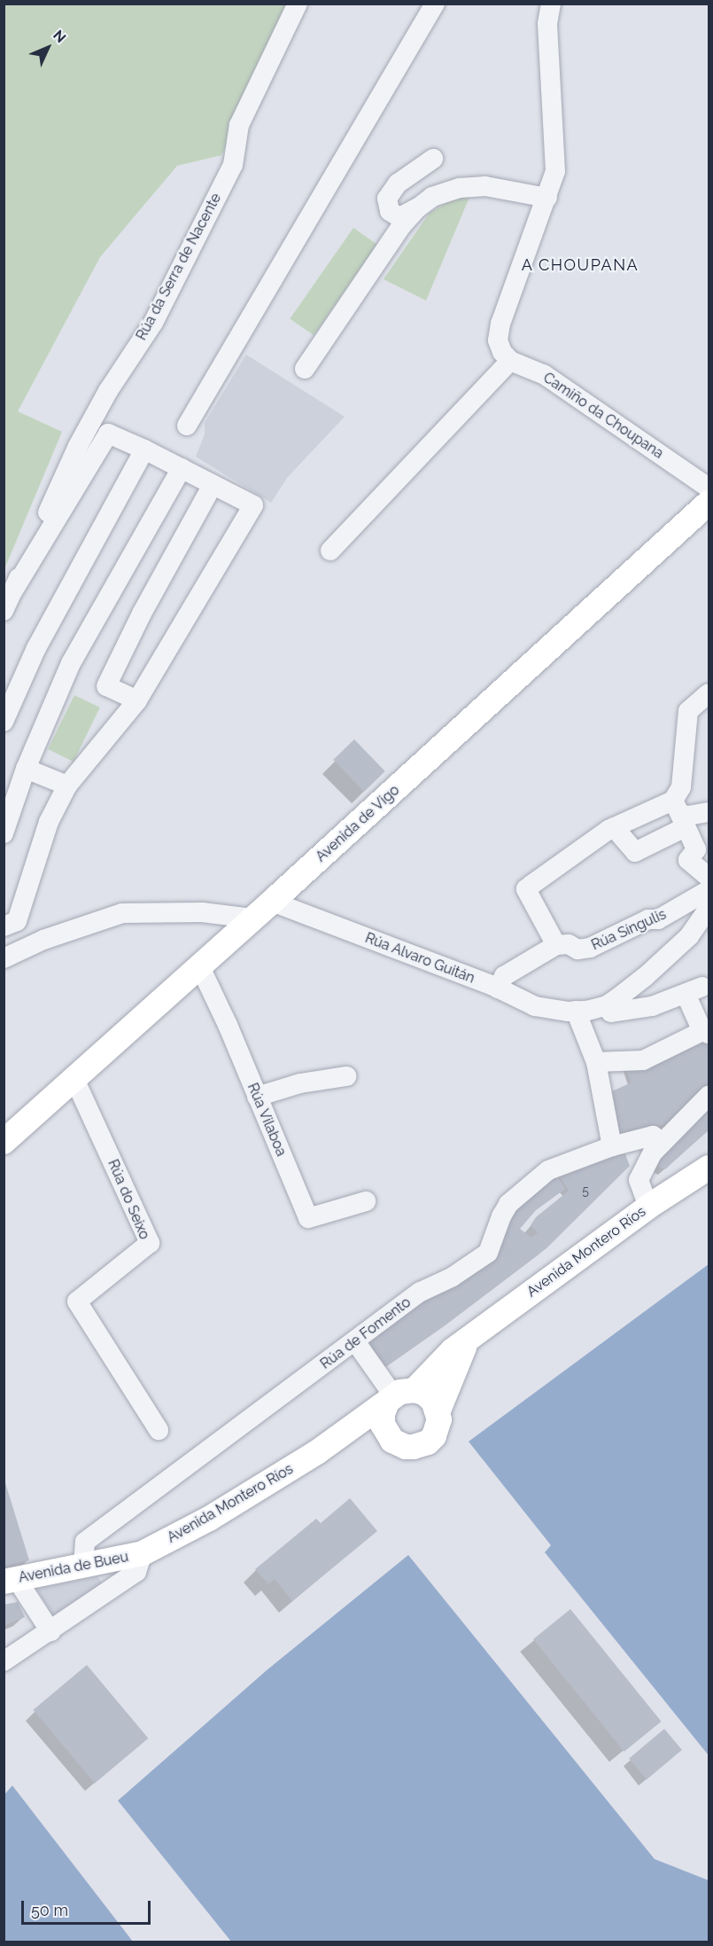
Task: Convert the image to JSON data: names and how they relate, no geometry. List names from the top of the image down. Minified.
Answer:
{"streets":{"main road":["Avenida de Vigo","Avenida Montero Ríos","Avenida de Bueu"],"street":["Rúa da Serra de Nacente","Camiño da Choupana","Rúa Síngulis","Rúa Alvaro Guitán","Rúa Vilaboa","Rúa do Seixo","Rúa de Fomento"]},"crossings":[["Avenida de Vigo","Rúa Alvaro Guitán"],["Avenida de Vigo","Rúa Vilaboa"],["Avenida de Vigo","Rúa do Seixo"],["Avenida Montero Ríos","Avenida de Bueu"],["Rúa de Fomento","Avenida de Bueu"]],"districts":["A CHOUPANA"],"house_numbers":["5"],"scale_bar":"50 m","north":"top right"}
